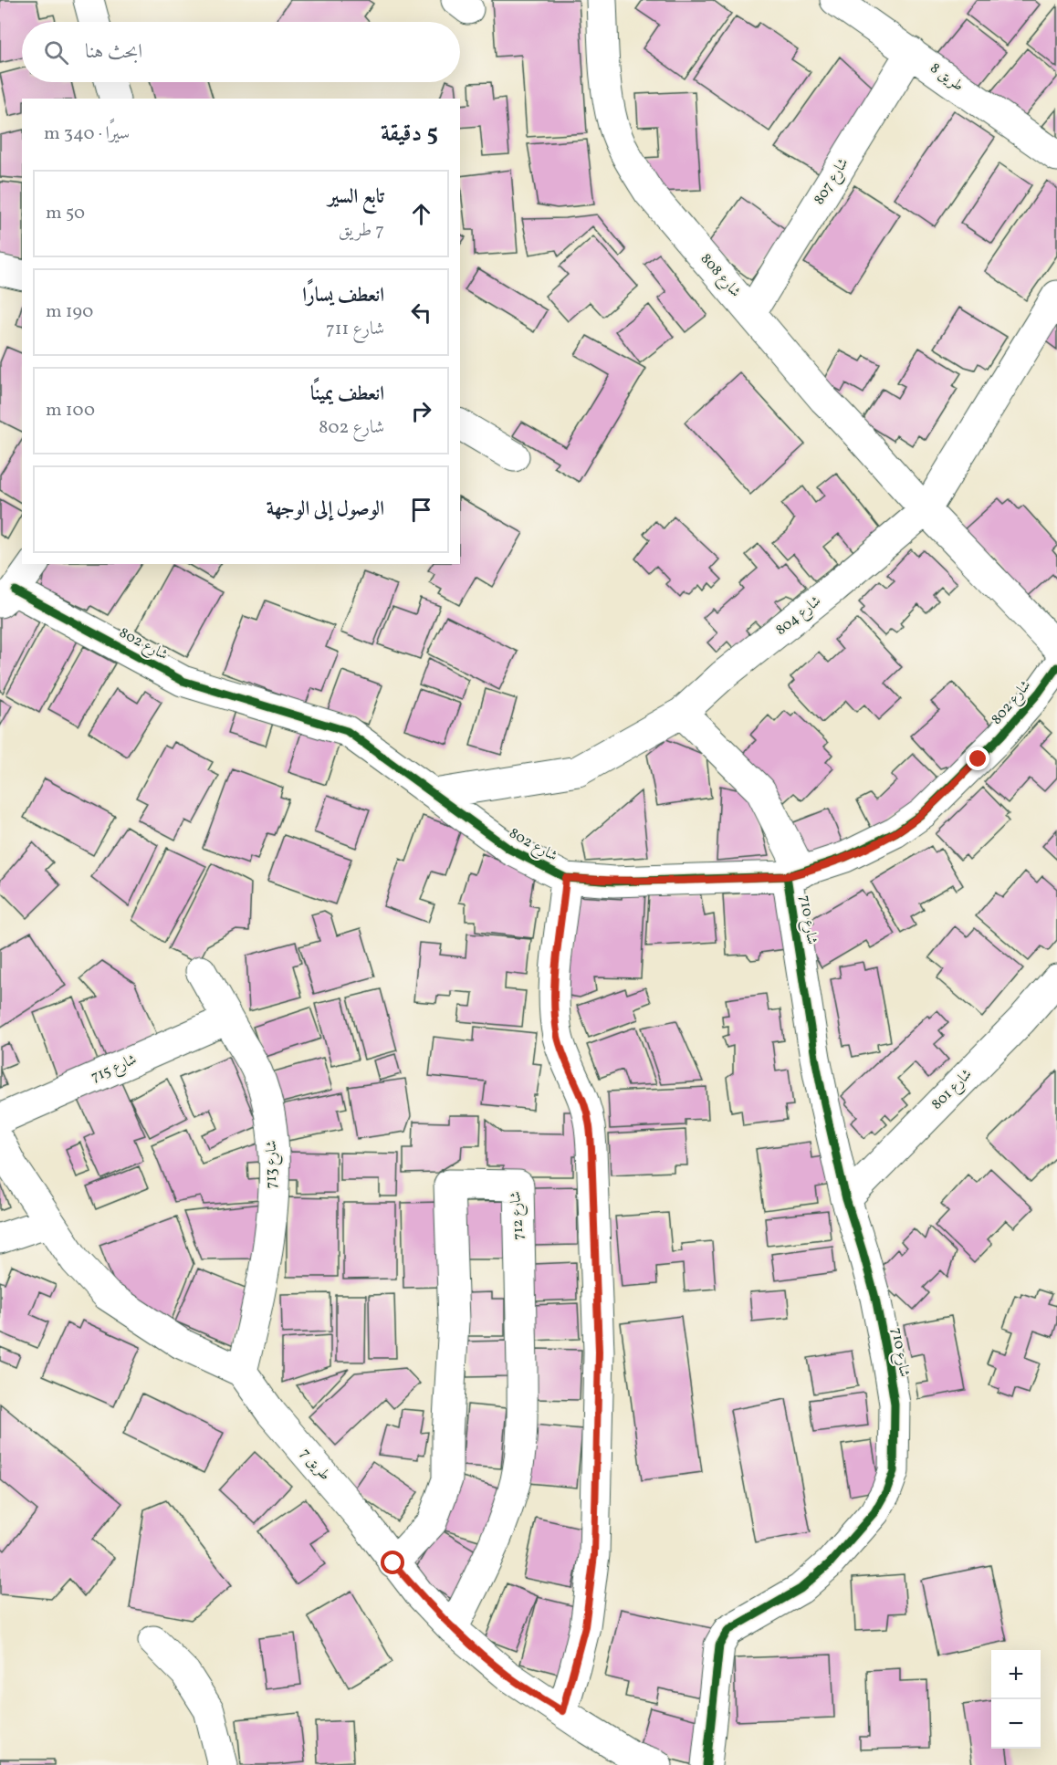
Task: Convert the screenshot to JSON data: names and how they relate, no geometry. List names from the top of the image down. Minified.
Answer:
{"streets":{"street":["طريق 8","شارع 807","شارع 808","شارع 804","شارع 802","شارع 710","شارع 715","شارع 801","شارع 713","شارع 712","7 طريق"]},"crossings":[["طريق 8","شارع 807"],["شارع 807","شارع 808"],["شارع 808","شارع 804"],["شارع 804","شارع 802"],["شارع 804","شارع 710"],["شارع 802","شارع 710"],["شارع 710","شارع 801"],["شارع 715","شارع 713"],["شارع 713","7 طريق"],["شارع 712","7 طريق"]],"page":{"search":"ابحث هنا","heading":["5 دقيقة","سيرًا · 340 m"],"list":[["تابع السير","7 طريق","50 m"],["انعطف يسارًا","شارع 711","190 m"],["انعطف يمينًا","شارع 802","100 m"],"الوصول إلى الوجهة"],"map_buttons":["+","−"]}}
